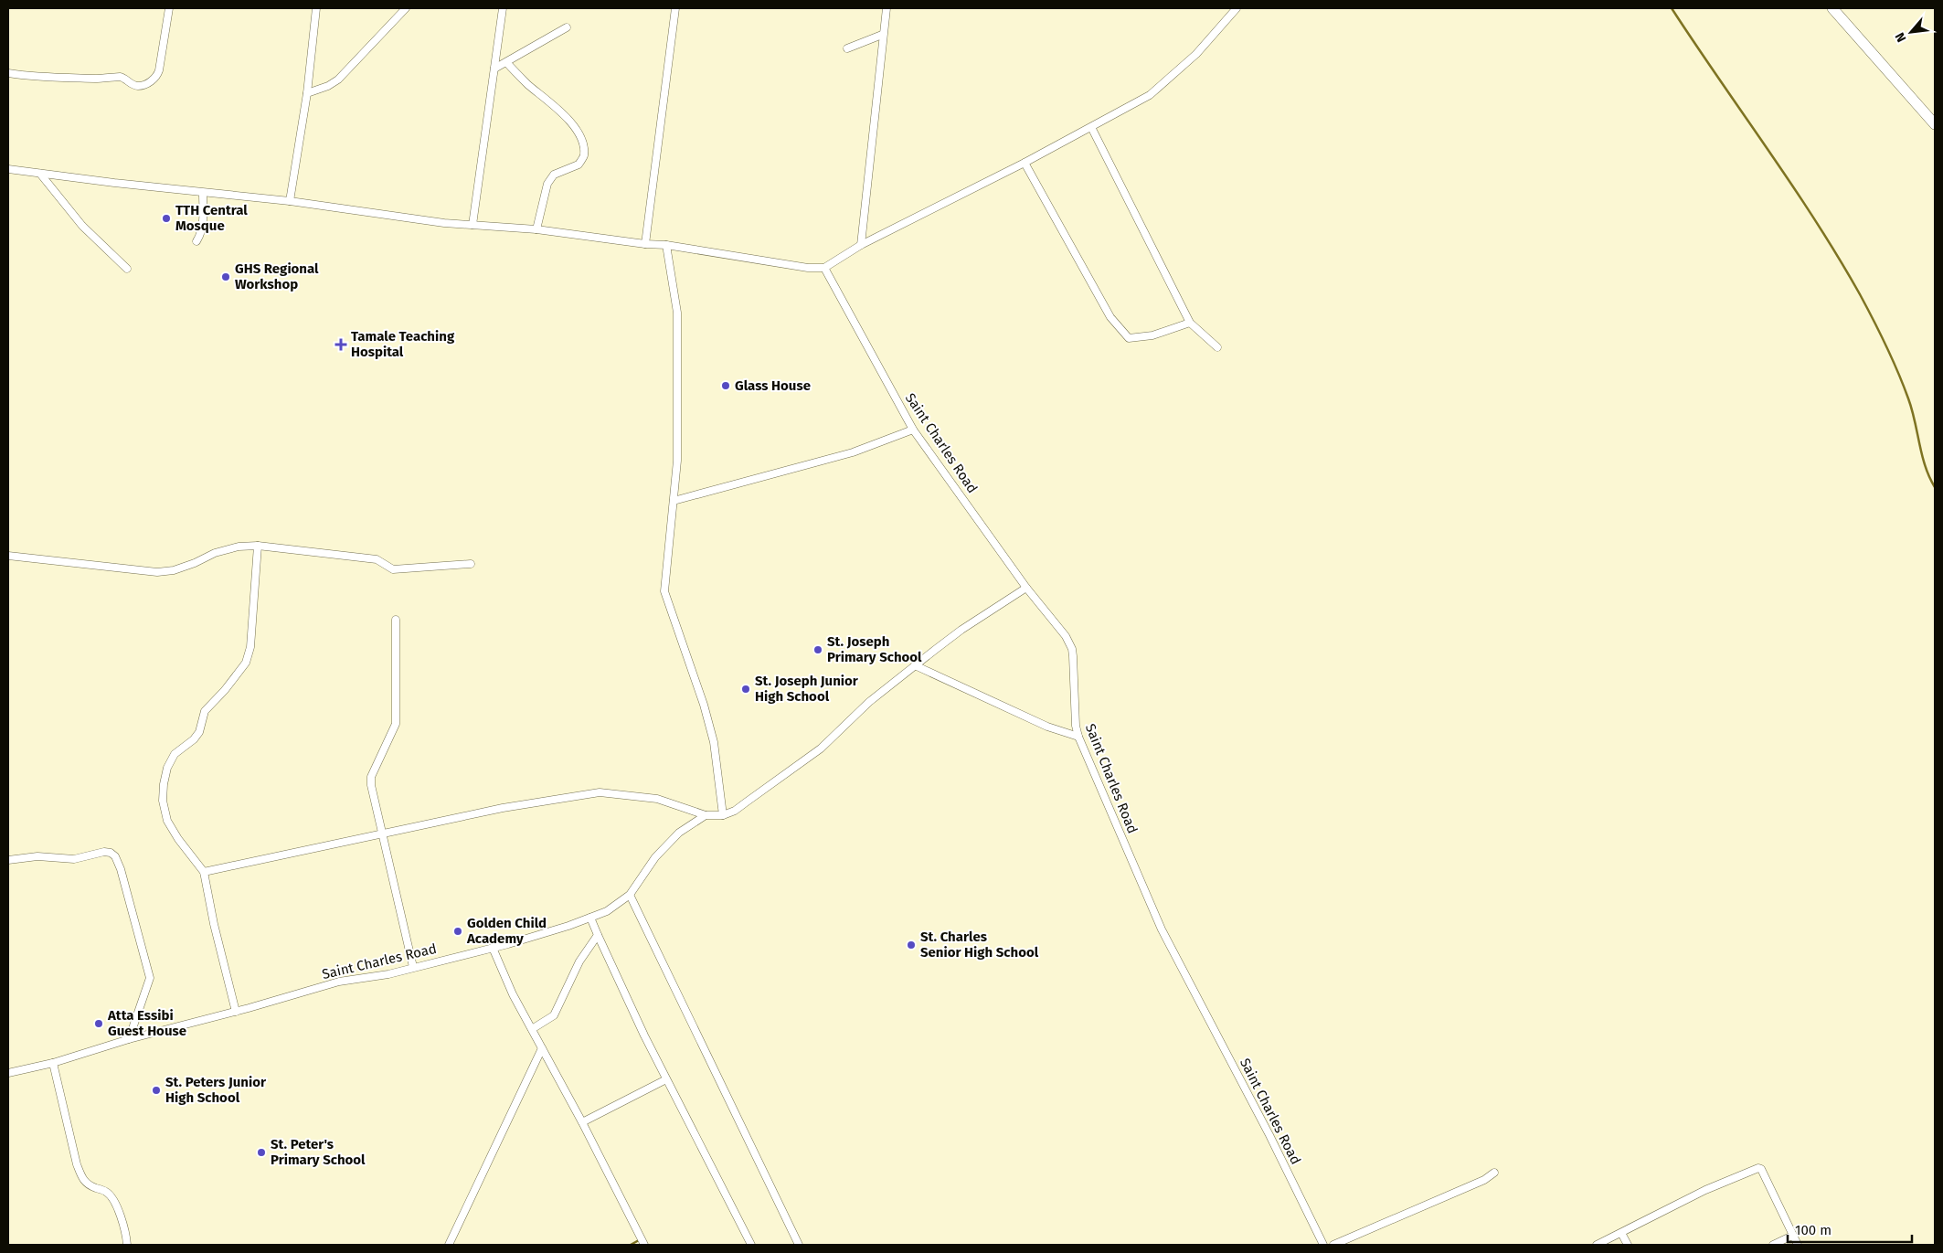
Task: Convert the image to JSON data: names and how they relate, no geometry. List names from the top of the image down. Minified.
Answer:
{"streets":{"street":["Saint Charles Road"]},"places":{"other":["TTH Central Mosque","GHS Regional Workshop","Glass House","St. Joseph Primary School","St. Joseph Junior High School","Golden Child Academy","St. Charles Senior High School","Atta Essibi Guest House","St. Peters Junior High School","St. Peter's Primary School"],"health":["Tamale Teaching Hospital"]},"scale_bar":"100 m","north":"bottom left"}
